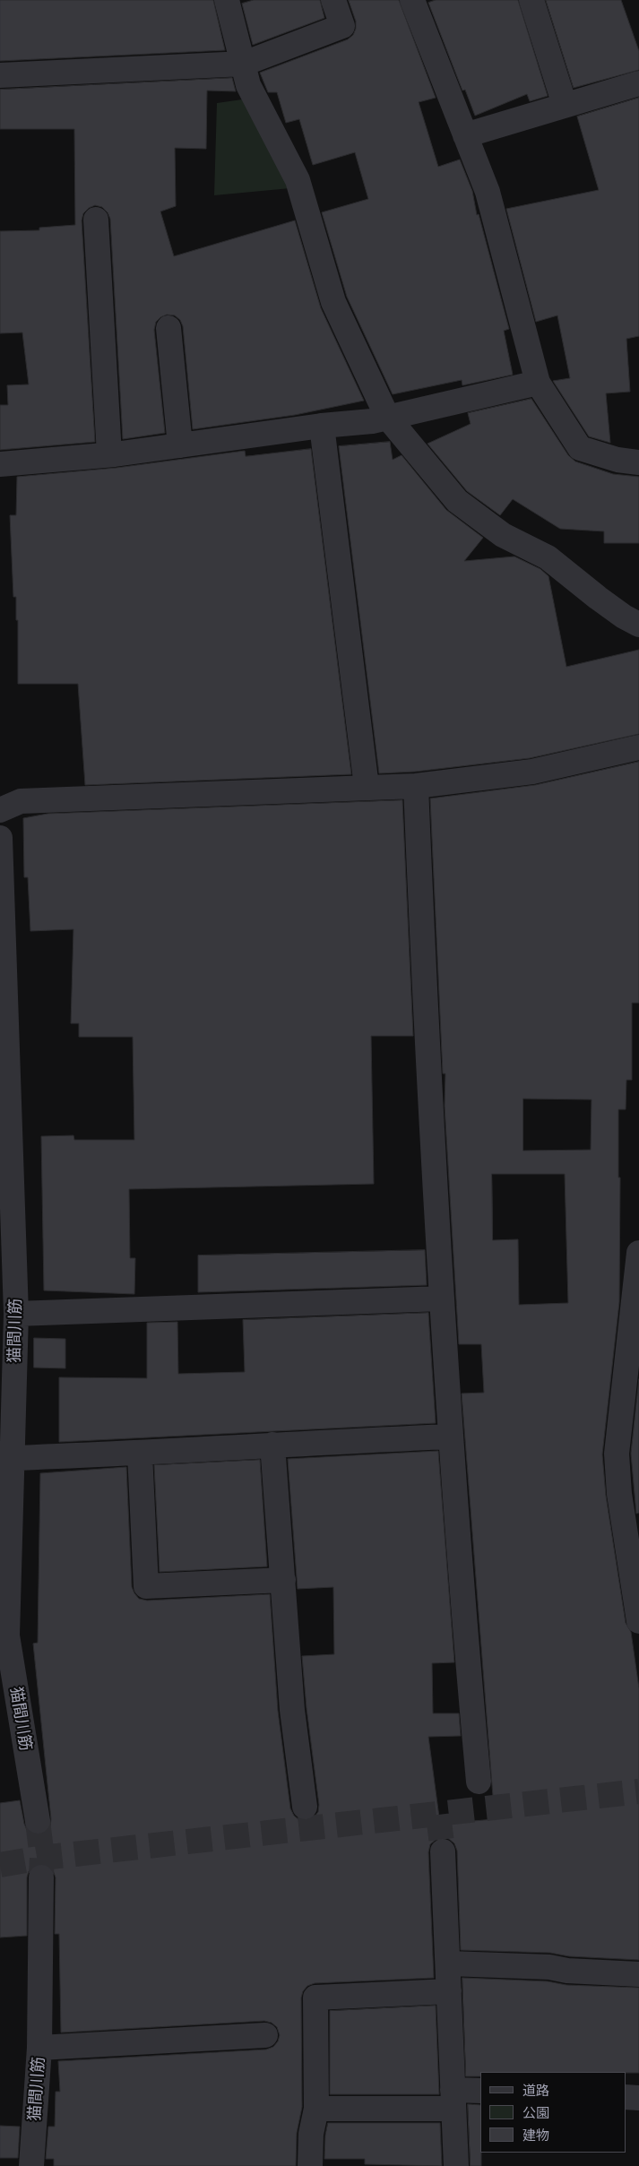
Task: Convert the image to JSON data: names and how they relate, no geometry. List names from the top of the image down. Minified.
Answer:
{"streets":{"street":["猫間川筋"]},"legend":["道路","公園","建物"]}
